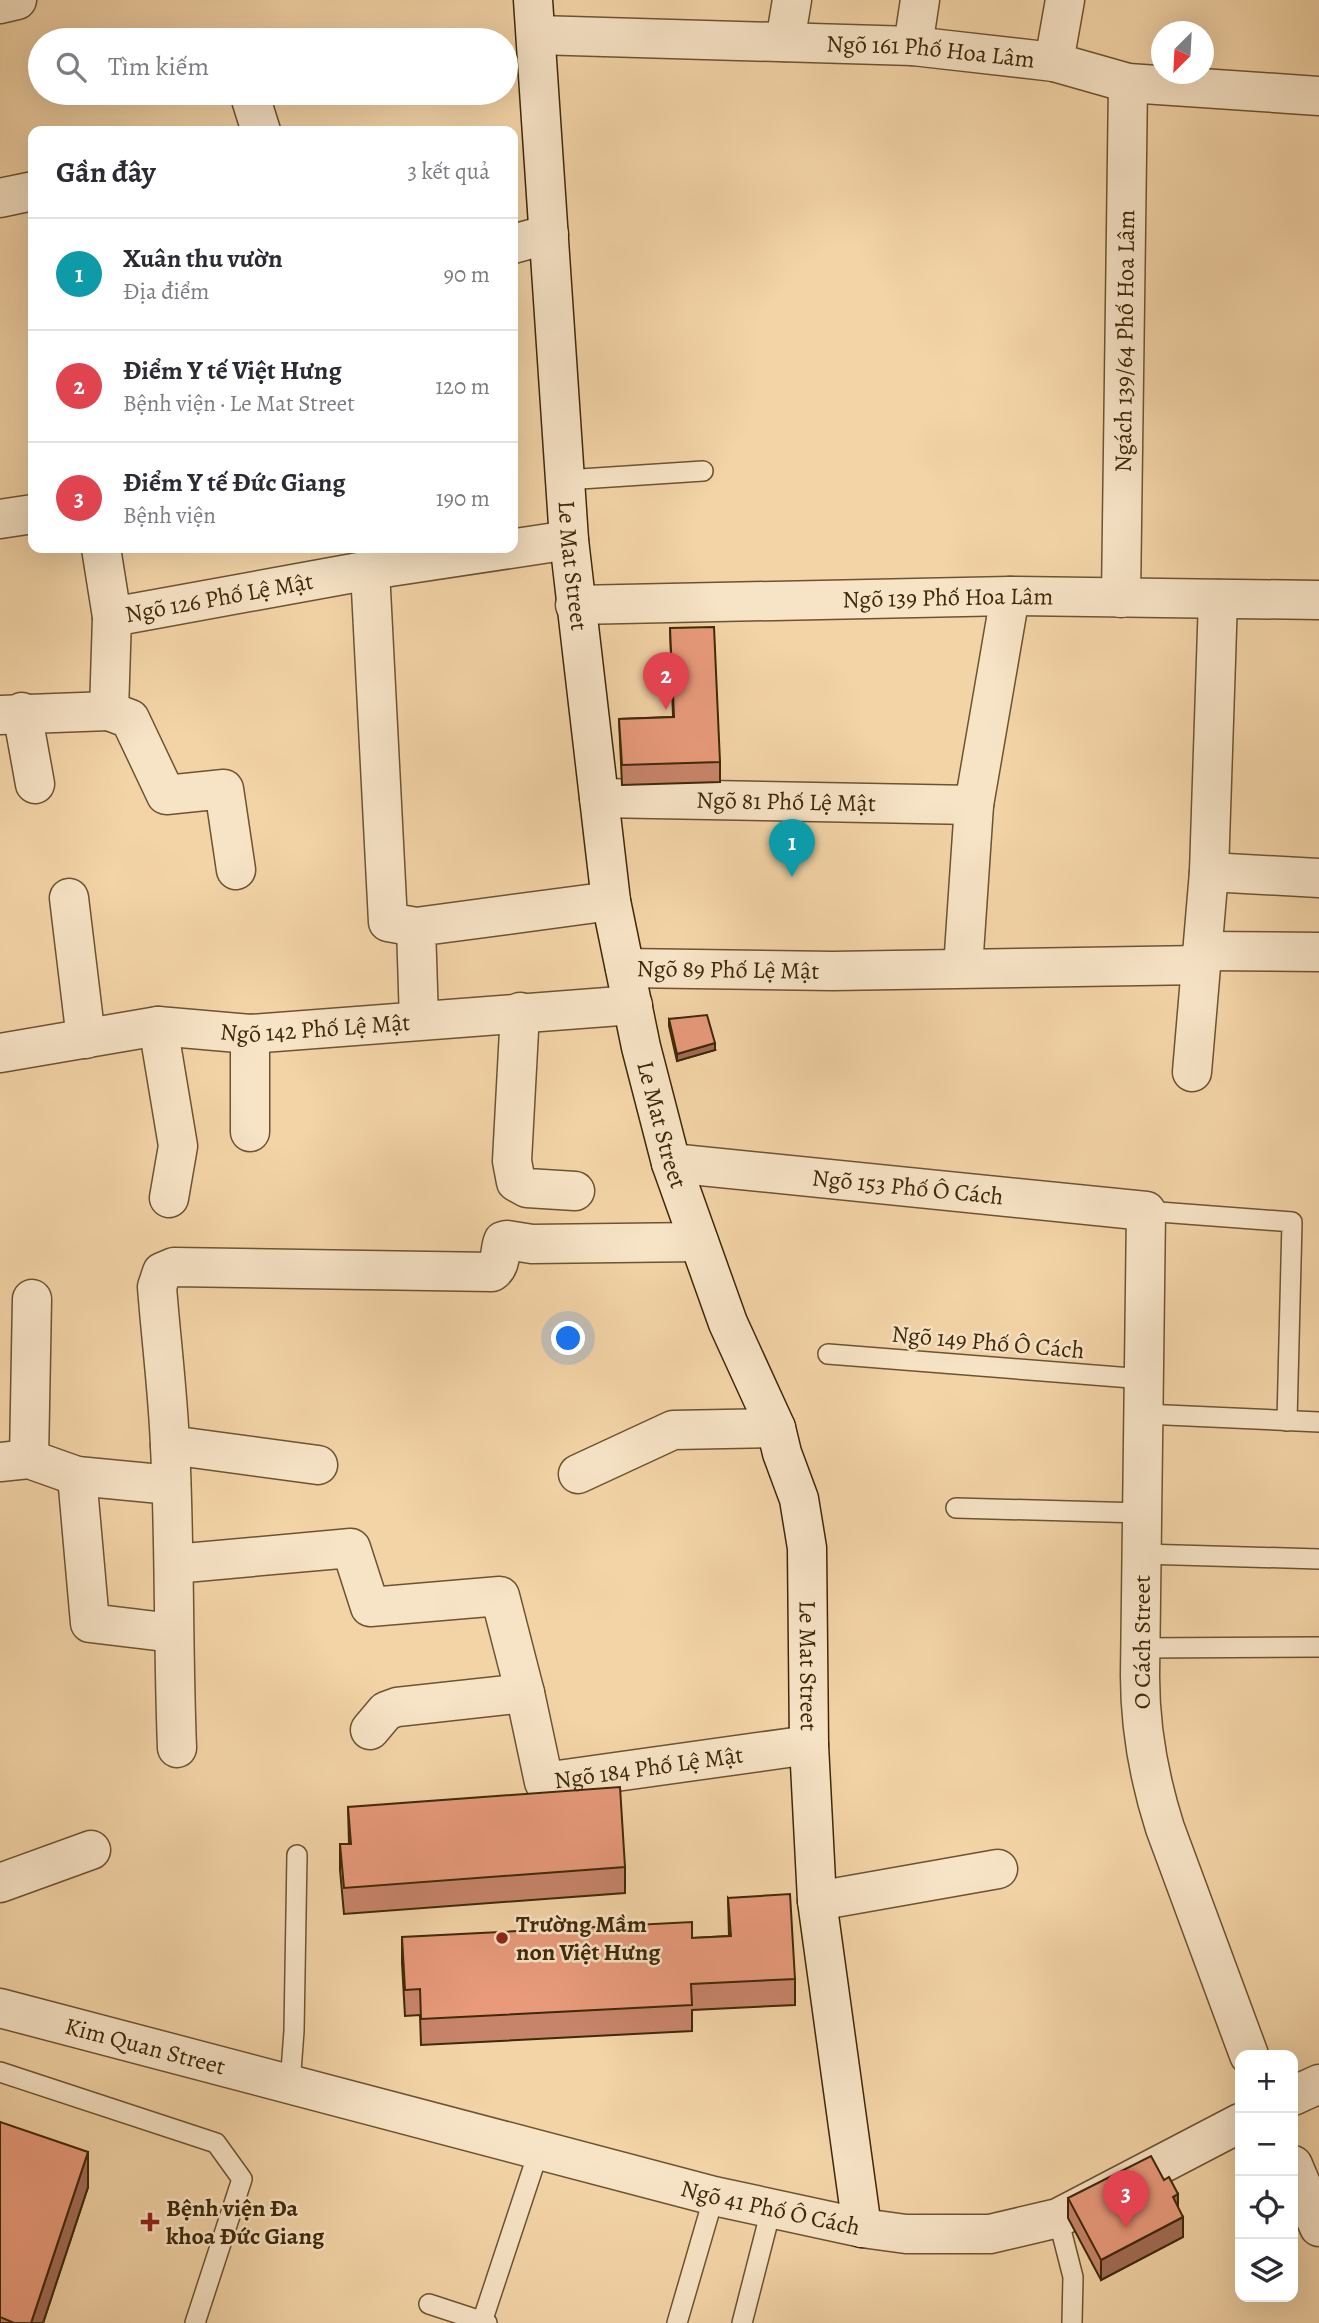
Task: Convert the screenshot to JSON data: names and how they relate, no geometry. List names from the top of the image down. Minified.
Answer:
{"streets":{"street":["Ngõ 161 Phố Hoa Lâm","Ngách 139/64 Phố Hoa Lâm","Le Mat Street","Ngõ 126 Phố Lệ Mật","Ngõ 139 Phố Hoa Lâm","Ngõ 81 Phố Lệ Mật","Ngõ 89 Phố Lệ Mật","Ngõ 142 Phố Lệ Mật","Ngõ 153 Phố Ô Cách","O Cách Street","Ngõ 184 Phố Lệ Mật","Kim Quan Street","Ngõ 41 Phố Ô Cách"],"lane":["Ngõ 149 Phố Ô Cách"]},"crossings":[["Ngõ 161 Phố Hoa Lâm","Ngách 139/64 Phố Hoa Lâm"],["Ngõ 161 Phố Hoa Lâm","Le Mat Street"],["Ngách 139/64 Phố Hoa Lâm","Ngõ 139 Phố Hoa Lâm"],["Le Mat Street","Ngõ 126 Phố Lệ Mật"],["Le Mat Street","Ngõ 139 Phố Hoa Lâm"],["Le Mat Street","Ngõ 81 Phố Lệ Mật"],["Le Mat Street","Ngõ 89 Phố Lệ Mật"],["Le Mat Street","Ngõ 142 Phố Lệ Mật"],["Le Mat Street","Ngõ 153 Phố Ô Cách"],["Le Mat Street","Ngõ 184 Phố Lệ Mật"],["Le Mat Street","Ngõ 41 Phố Ô Cách"],["Ngõ 89 Phố Lệ Mật","Ngõ 142 Phố Lệ Mật"],["Ngõ 153 Phố Ô Cách","O Cách Street"],["Ngõ 149 Phố Ô Cách","O Cách Street"],["Kim Quan Street","Ngõ 41 Phố Ô Cách"]],"places":{"other":["Trường Mầm non Việt Hưng"],"health":["Bệnh viện Đa khoa Đức Giang"]},"north":"bottom left","page":{"search":"Tìm kiếm","heading":["Gần đây","3 kết quả"],"list":[{"mark":"1","name":"Xuân thu vườn","note":"Địa điểm","value":"90 m"},{"mark":"2","name":"Điểm Y tế Việt Hưng","note":"Bệnh viện · Le Mat Street","value":"120 m"},{"mark":"3","name":"Điểm Y tế Đức Giang","note":"Bệnh viện","value":"190 m"}],"pins":["2","1","3"],"map_buttons":["+","−"]}}
